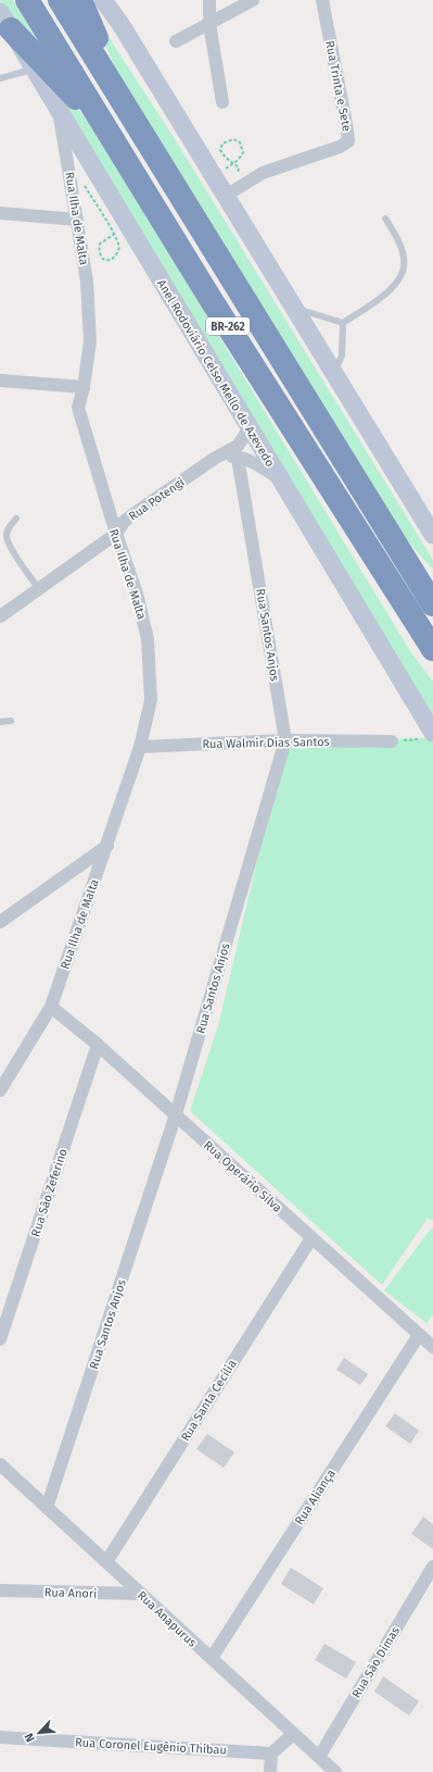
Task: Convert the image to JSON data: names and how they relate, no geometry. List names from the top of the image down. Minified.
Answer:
{"streets":{"highway":["BR-262"],"main road":["Anel Rodoviário Celso Mello de Azevedo"],"street":["Rua Trinta e Sete","Rua Ilha de Malta","Rua Potengi","Rua Santos Anjos","Rua Walmir Dias Santos","Rua Operário Silva","Rua São Zeferino","Rua Santa Cecília","Rua Aliança","Rua Anori","Rua Anapurus","Rua São Dimas","Rua Coronel Eugênio Thibau"]},"crossings":[["Rua Ilha de Malta","Anel Rodoviário Celso Mello de Azevedo"],["Rua Ilha de Malta","Rua Potengi"],["Rua Ilha de Malta","Rua Walmir Dias Santos"],["Rua Ilha de Malta","Rua Operário Silva"],["Anel Rodoviário Celso Mello de Azevedo","Rua Potengi"],["Rua Santos Anjos","Rua Walmir Dias Santos"],["Rua Santos Anjos","Rua Operário Silva"],["Rua Santos Anjos","Rua Anapurus"],["Rua Operário Silva","Rua São Zeferino"],["Rua Operário Silva","Rua Santa Cecília"],["Rua Operário Silva","Rua Aliança"],["Rua Santa Cecília","Rua Anapurus"],["Rua Aliança","Rua Anapurus"],["Rua Anori","Rua Anapurus"],["Rua Anapurus","Rua São Dimas"]],"north":"bottom left"}
